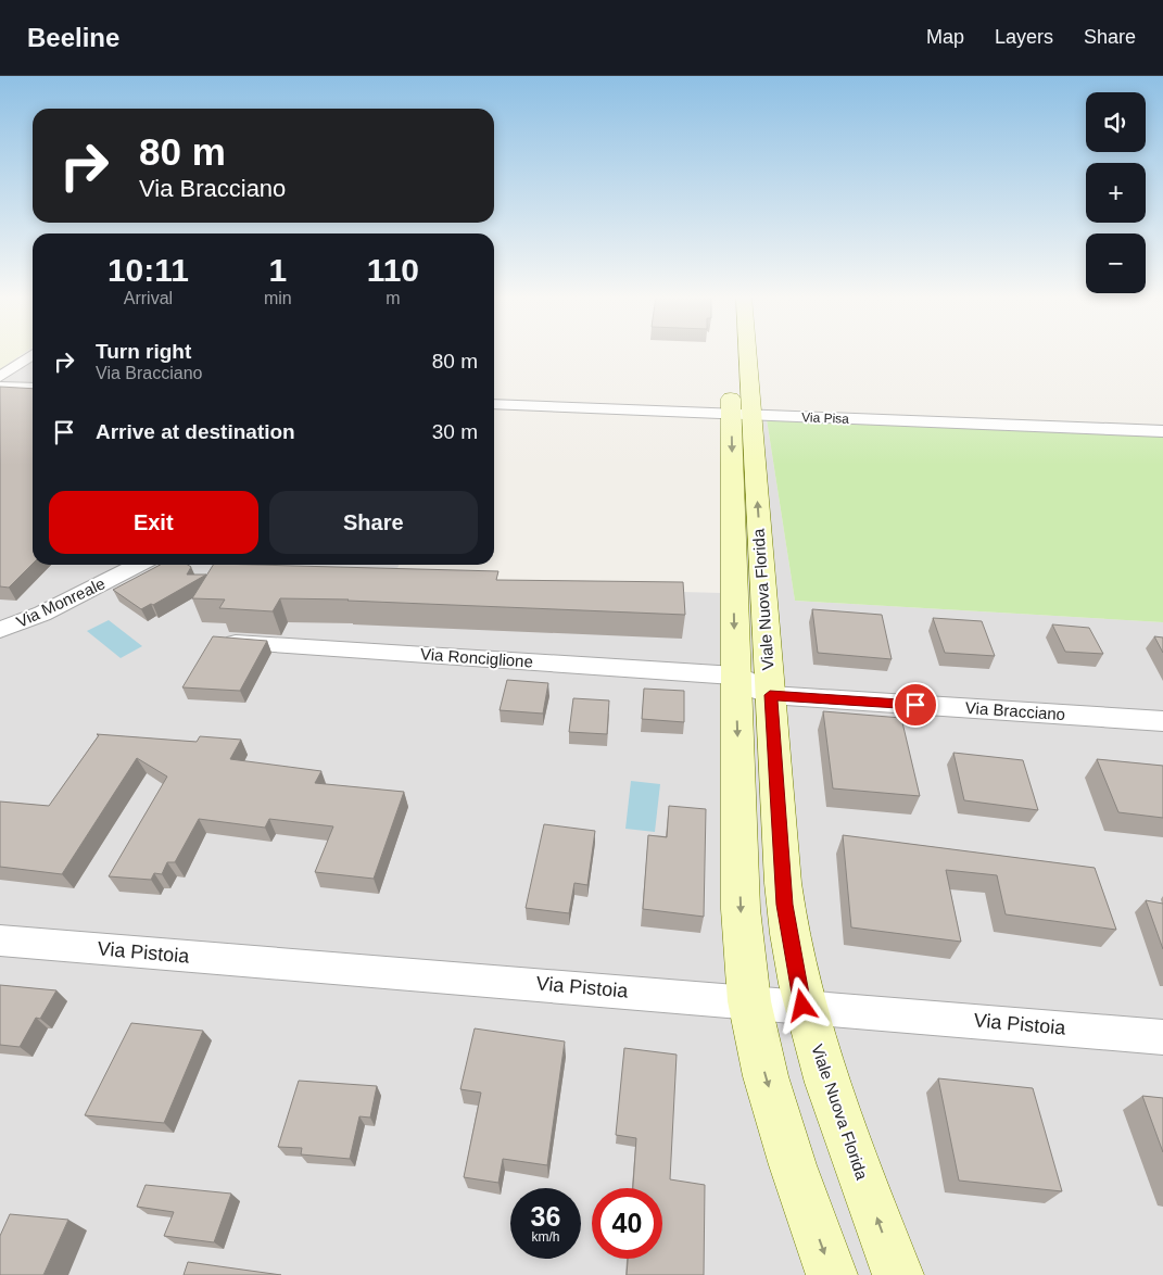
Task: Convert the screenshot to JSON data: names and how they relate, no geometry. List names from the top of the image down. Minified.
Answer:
{"streets":{"street":["Via Pisa","Viale Nuova Florida","Via Monreale","Via Ronciglione","Via Bracciano","Via Pistoia"]},"crossings":[["Via Pisa","Viale Nuova Florida"],["Viale Nuova Florida","Via Ronciglione"],["Viale Nuova Florida","Via Bracciano"],["Viale Nuova Florida","Via Pistoia"]],"page":{"header":"Beeline","nav":["Map","Layers","Share"],"map_buttons":["+","−"],"turn":["80 m","Via Bracciano"],"eta":["10:11","Arrival","1","min","110","m"],"list":[{"name":"Turn right","note":"Via Bracciano","value":"80 m"},{"name":"Arrive at destination","value":"30 m"}],"buttons":["Exit","Share"],"speed":"36 km/h","limit":"40"}}
